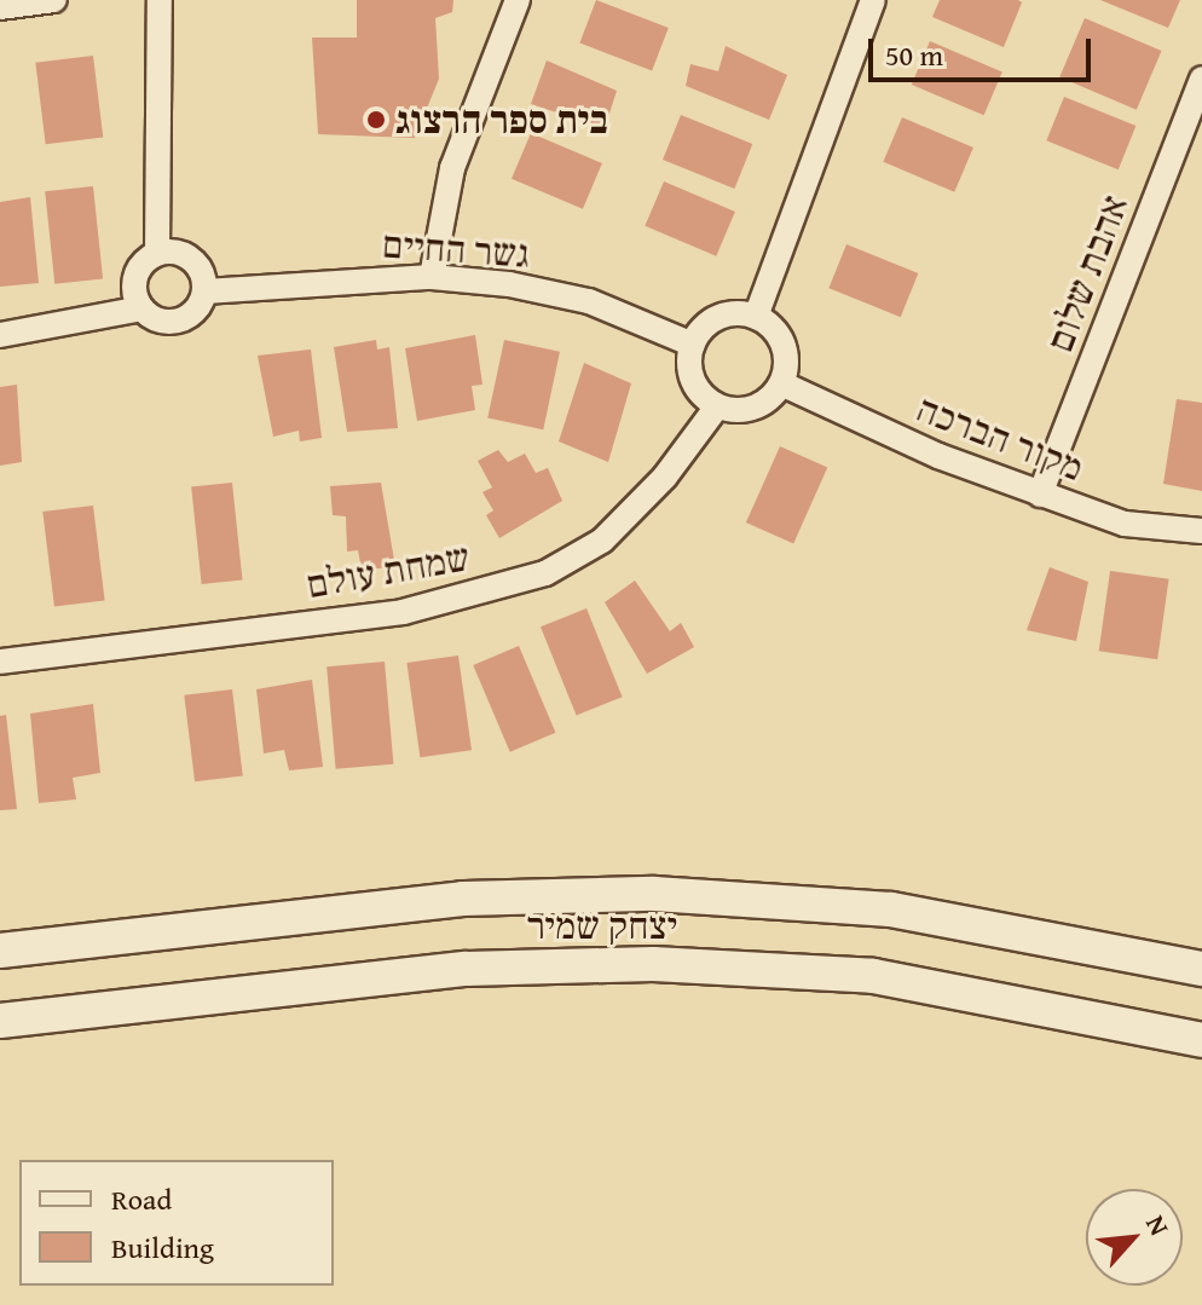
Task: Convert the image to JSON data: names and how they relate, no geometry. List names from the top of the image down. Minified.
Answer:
{"streets":{"main road":["יצחק שמיר"],"street":["גשר החיים","אהבת שלום","מקור הברכה","שמחת עולם"]},"crossings":[["גשר החיים","מקור הברכה"],["גשר החיים","שמחת עולם"],["אהבת שלום","מקור הברכה"],["מקור הברכה","שמחת עולם"]],"places":["בית ספר הרצוג"],"legend":["Road","Building"],"scale_bar":"50 m","north":"top right"}
